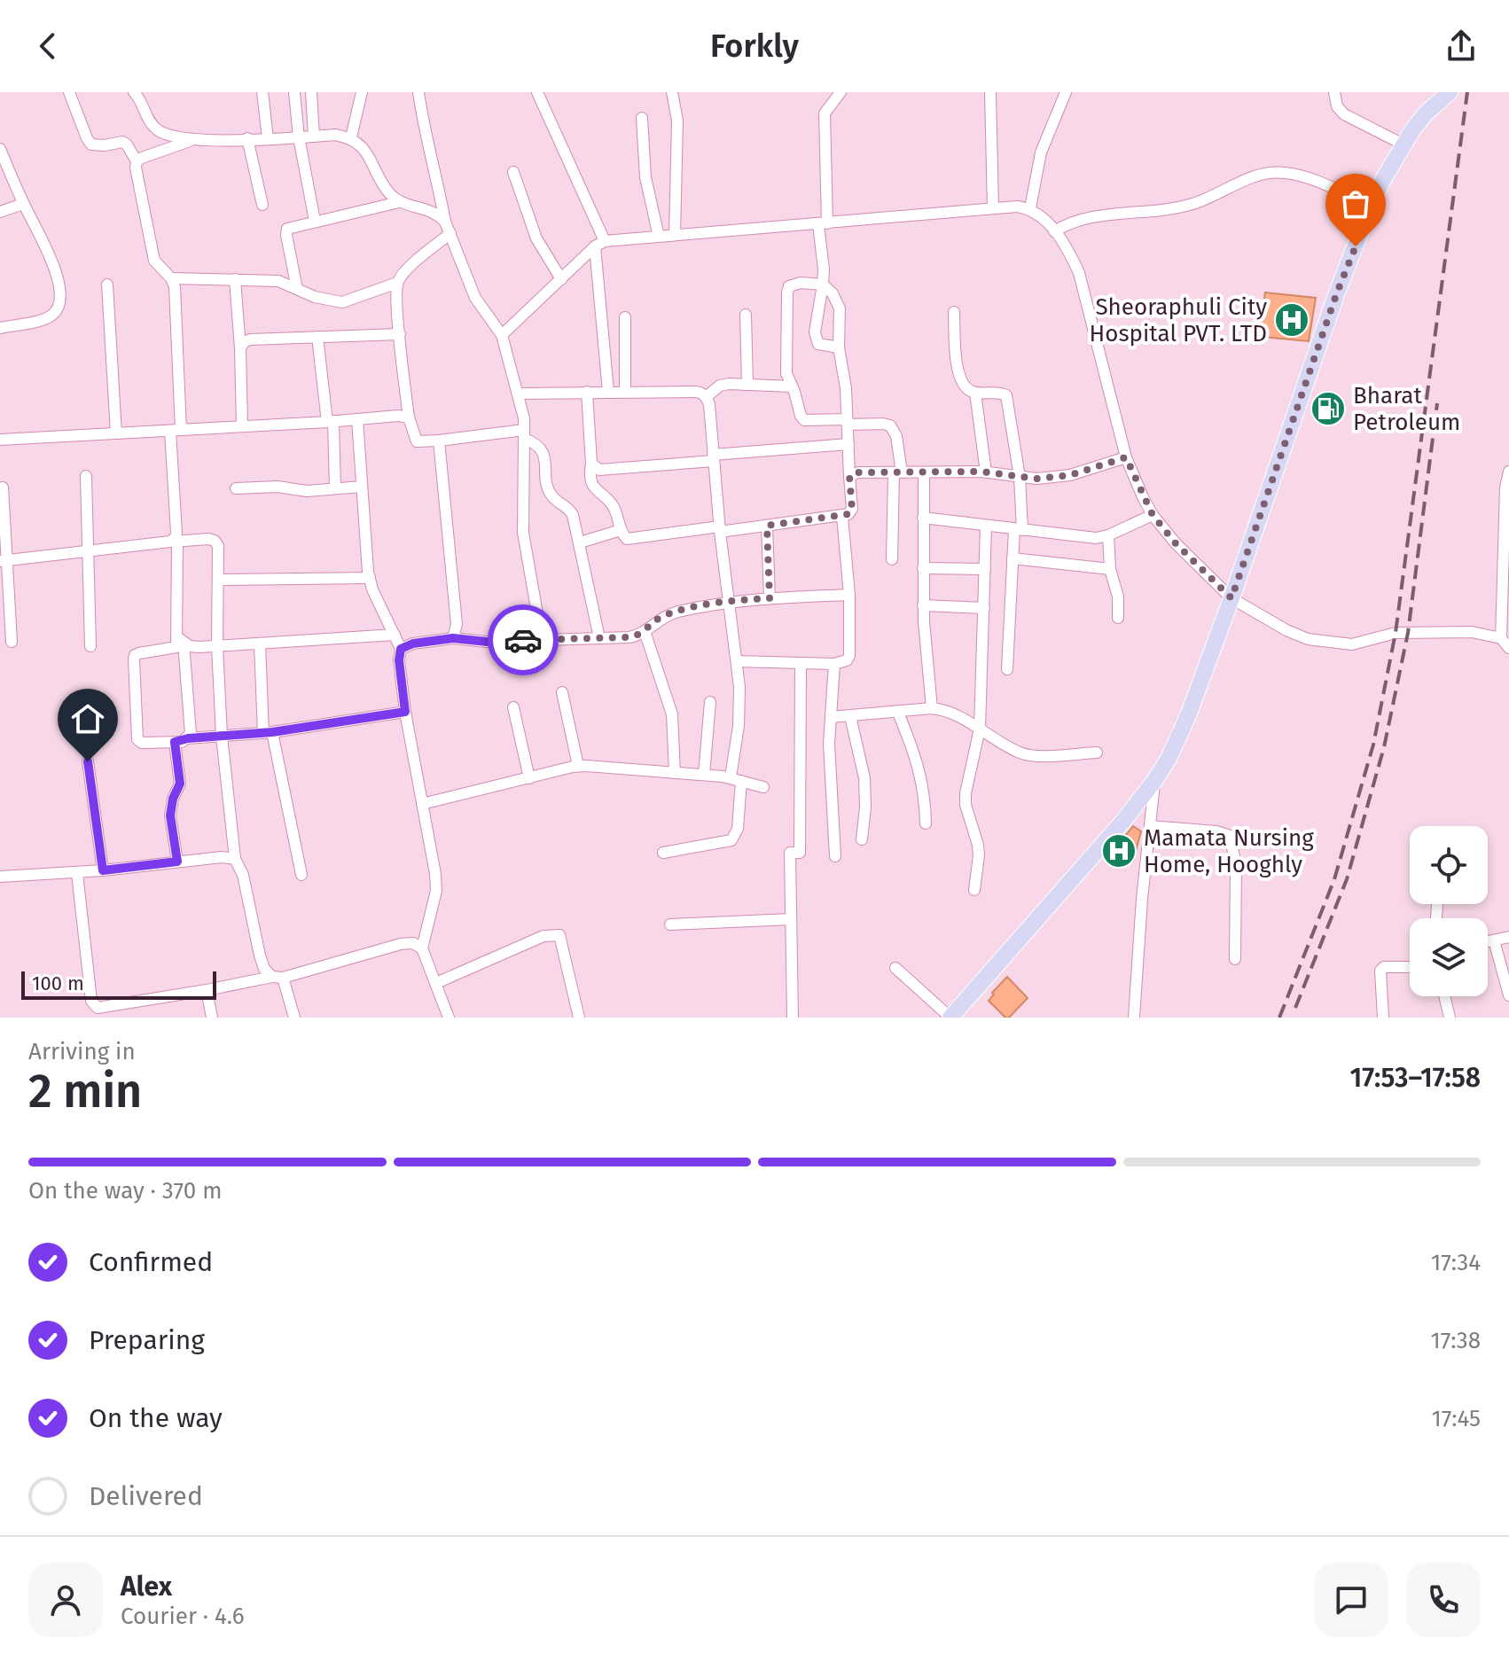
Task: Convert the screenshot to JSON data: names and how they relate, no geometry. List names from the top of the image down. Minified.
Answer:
{"places":{"hospital":["Sheoraphuli City Hospital PVT. LTD","Mamata Nursing Home, Hooghly"],"fuel station":["Bharat Petroleum"]},"scale_bar":"100 m","page":{"header":"Forkly","scale":"100 m","heading":["2 min","Arriving in","17:53–17:58"],"panel":["Alex","Courier · 4.6"],"bar":"On the way · 370 m","list":[["Confirmed","17:34"],["Preparing","17:38"],["On the way","17:45"],"Delivered"]}}
